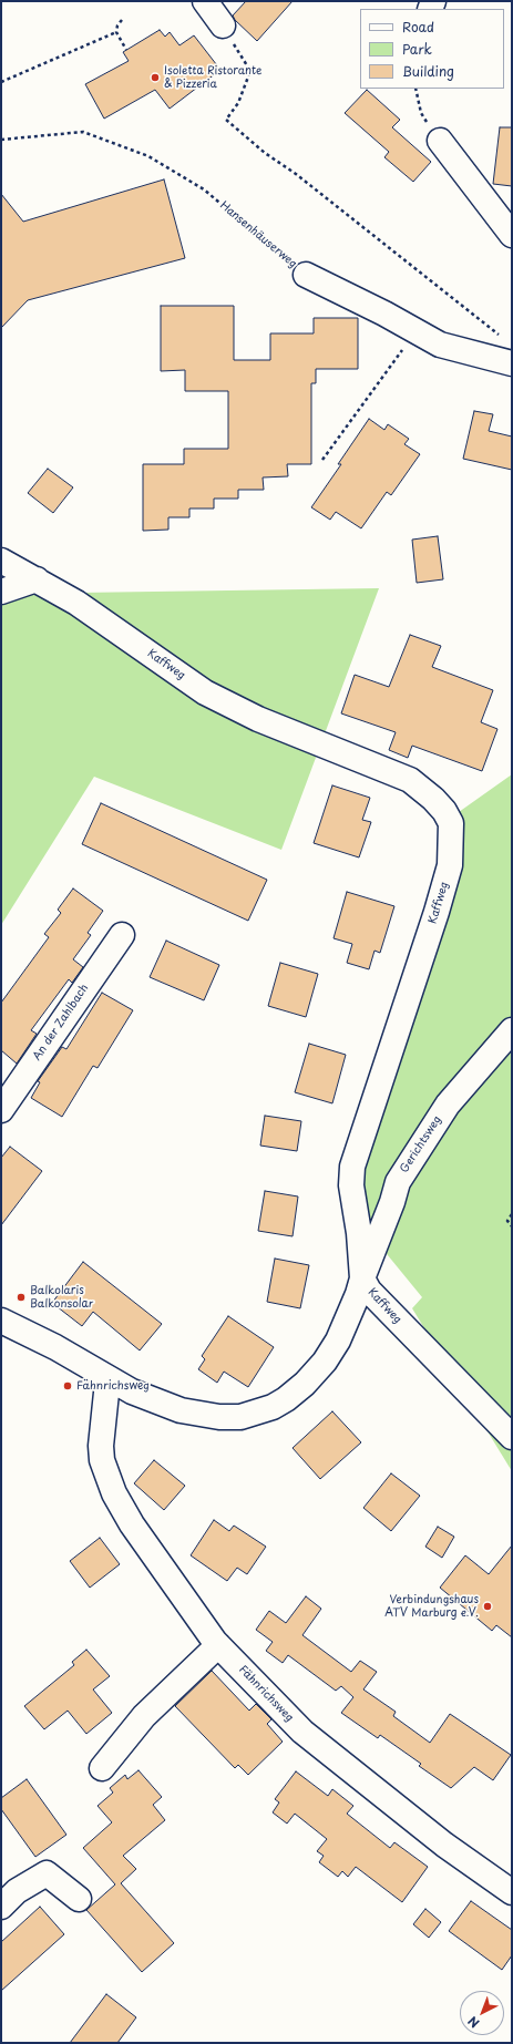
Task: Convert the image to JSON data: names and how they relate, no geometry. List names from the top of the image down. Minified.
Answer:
{"streets":{"street":["Hansenhäuserweg","Kaffweg","An der Zahlbach","Gerichtsweg","Fähnrichsweg"]},"crossings":[["Kaffweg","Gerichtsweg"]],"places":["Isoletta Ristorante & Pizzeria","Balkolaris Balkonsolar","Fähnrichsweg","Verbindungshaus ATV Marburg e.V."],"legend":["Road","Park","Building"],"north":"bottom left"}
